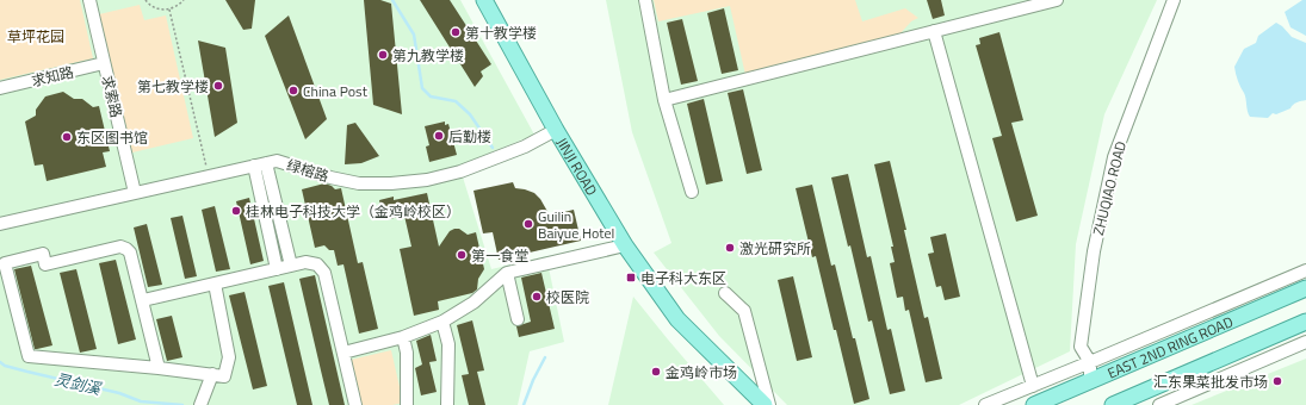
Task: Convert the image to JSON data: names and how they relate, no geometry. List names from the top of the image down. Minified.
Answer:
{"streets":{"main road":["JINJI ROAD","EAST 2ND RING ROAD"],"street":["求知路","求索路","绿榕路","ZHUQIAO ROAD"]},"crossings":[["求知路","求索路"],["求索路","绿榕路"],["JINJI ROAD","绿榕路"],["ZHUQIAO ROAD","EAST 2ND RING ROAD"]],"water":["灵剑溪"],"parks":["草坪花园"],"places":{"other":["第十教学楼","第九教学楼","第七教学楼","China Post","后勤楼","东区图书馆","桂林电子科技大学（金鸡岭校区）","Guilin Baiyue Hotel","激光研究所","第一食堂","校医院","金鸡岭市场","汇东果菜批发市场"],"transit":["电子科大东区"]}}
